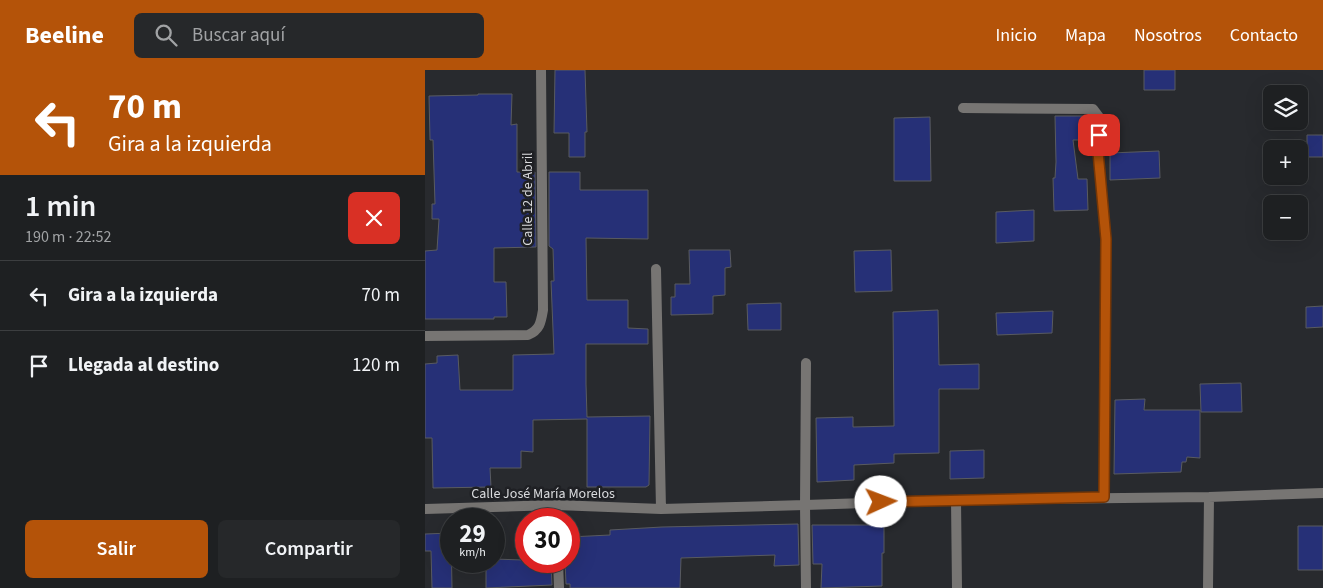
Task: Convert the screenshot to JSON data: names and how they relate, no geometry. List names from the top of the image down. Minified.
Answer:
{"streets":{"street":["Calle 12 de Abril","Calle José María Morelos"]},"page":{"header":"Beeline","search":"Buscar aquí","nav":["Inicio","Mapa","Nosotros","Contacto"],"turn":["70 m","Gira a la izquierda"],"map_buttons":["+","−"],"heading":["1 min","190 m · 22:52"],"list":[{"name":"Gira a la izquierda","value":"70 m"},{"name":"Llegada al destino","value":"120 m"}],"speed":"29 km/h","limit":"30","buttons":["Salir","Compartir"]}}
